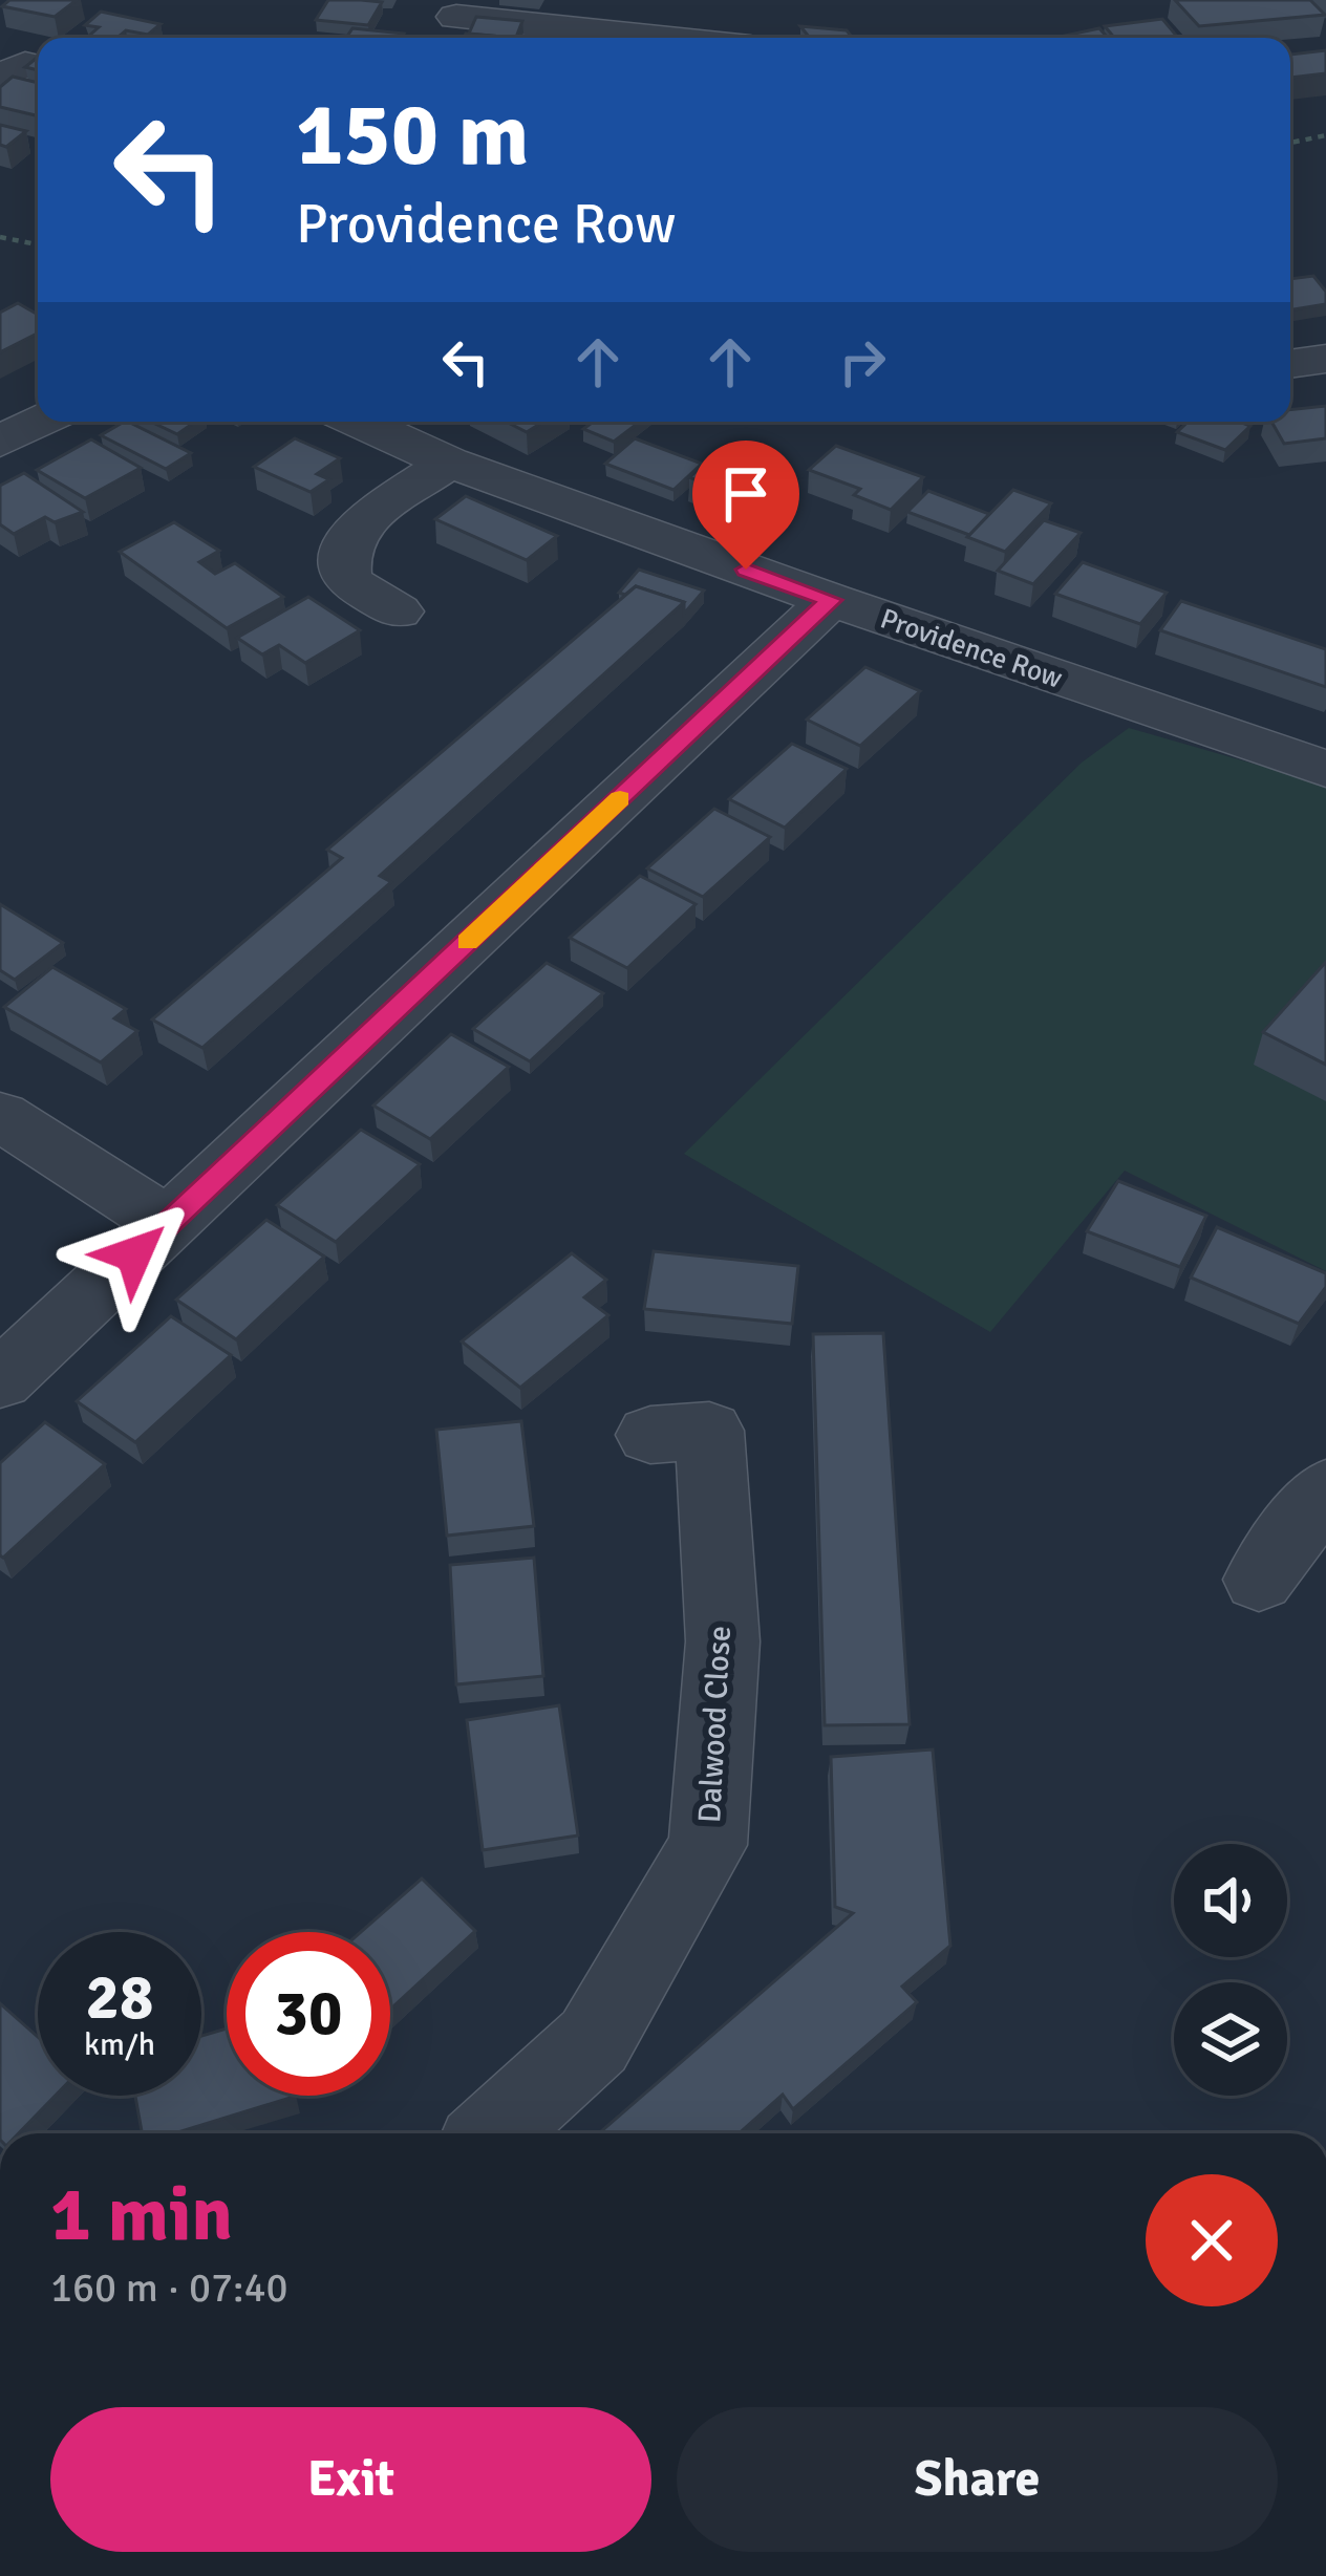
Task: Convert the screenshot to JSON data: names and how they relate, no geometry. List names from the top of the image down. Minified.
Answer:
{"streets":{"street":["Providence Row","Dalwood Close"]},"page":{"turn":["150 m","Providence Row"],"speed":"28 km/h","limit":"30","heading":["1 min","160 m · 07:40"],"buttons":["Exit","Share"]}}
